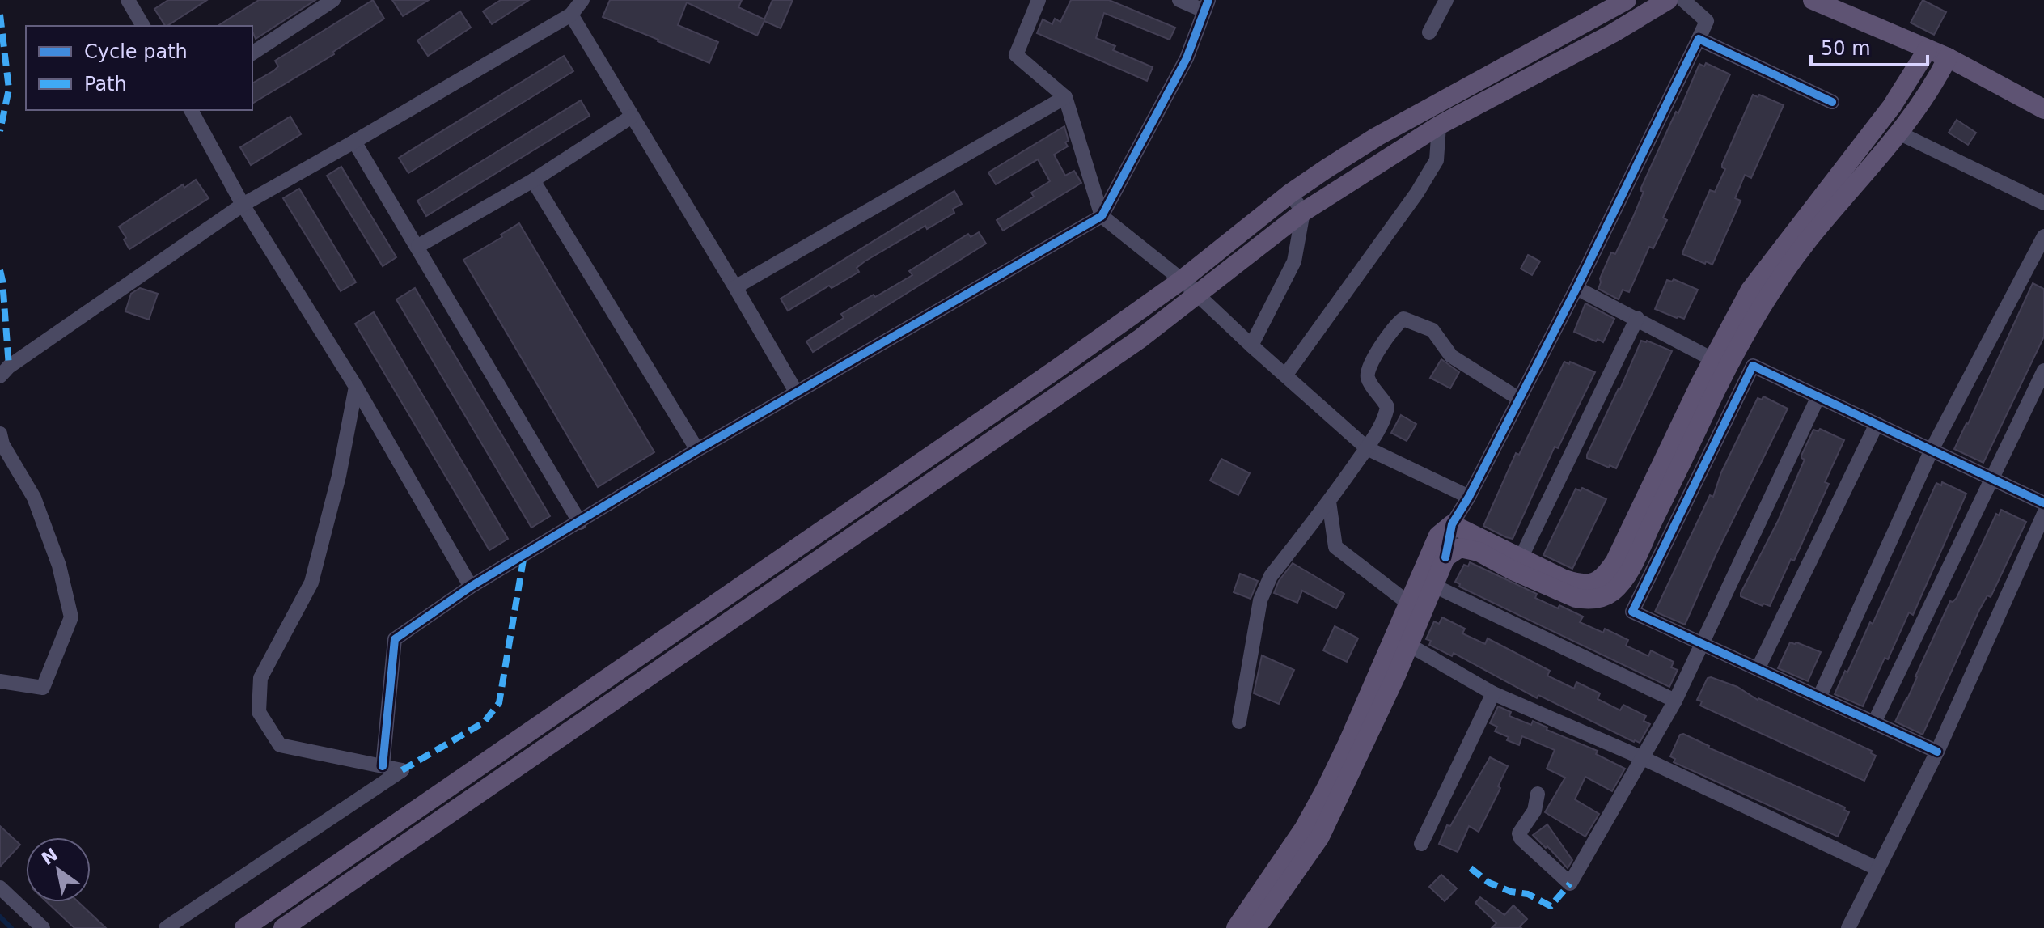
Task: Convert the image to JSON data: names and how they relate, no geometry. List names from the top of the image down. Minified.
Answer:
{"legend":["Cycle path","Path"],"scale_bar":"50 m","north":"top left"}
